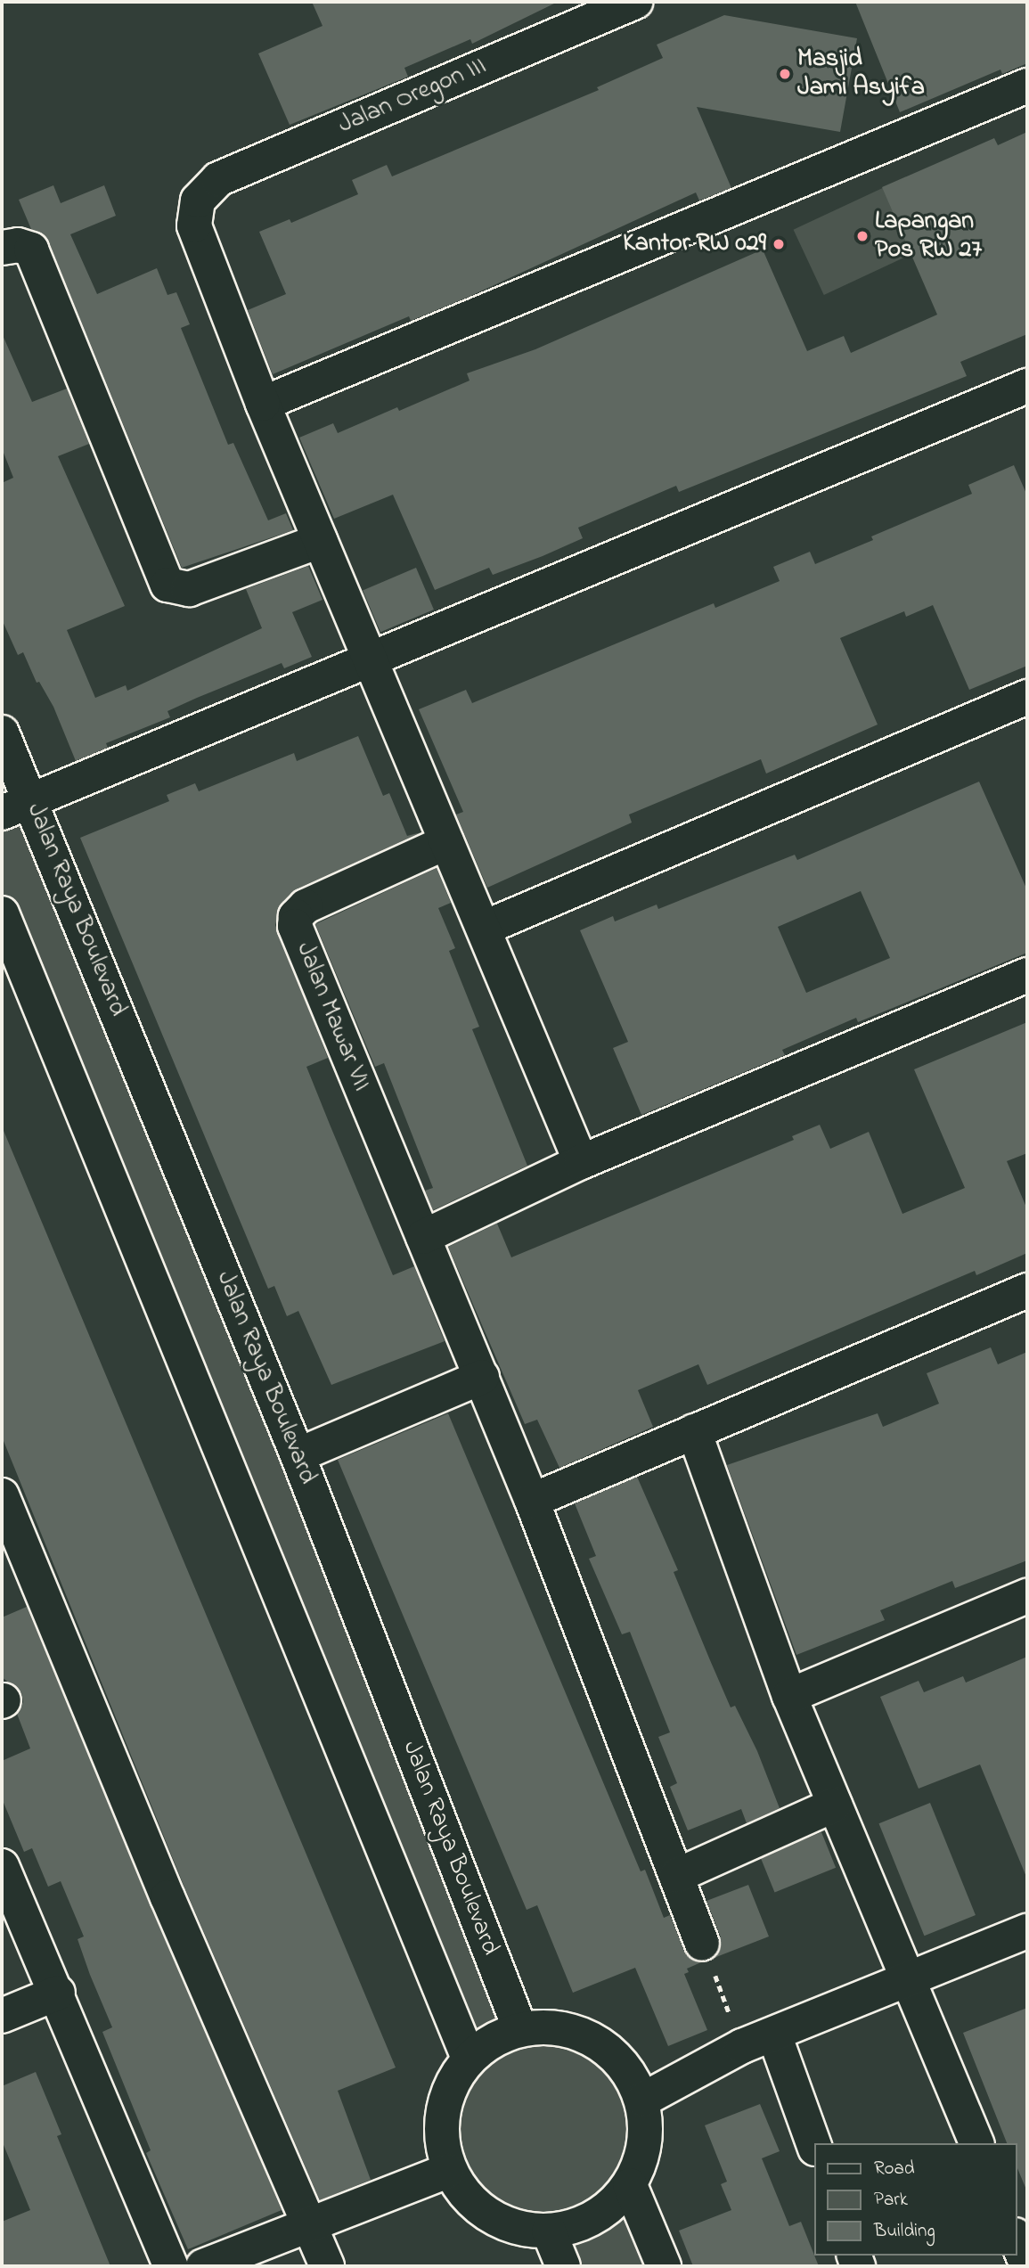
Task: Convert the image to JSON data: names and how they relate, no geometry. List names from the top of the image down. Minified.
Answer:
{"streets":{"street":["Jalan Oregon III","Jalan Raya Boulevard","Jalan Mawar VII"]},"places":["Masjid Jami Asyifa","Lapangan Pos RW 27","Kantor RW 029"],"legend":["Road","Park","Building"]}
